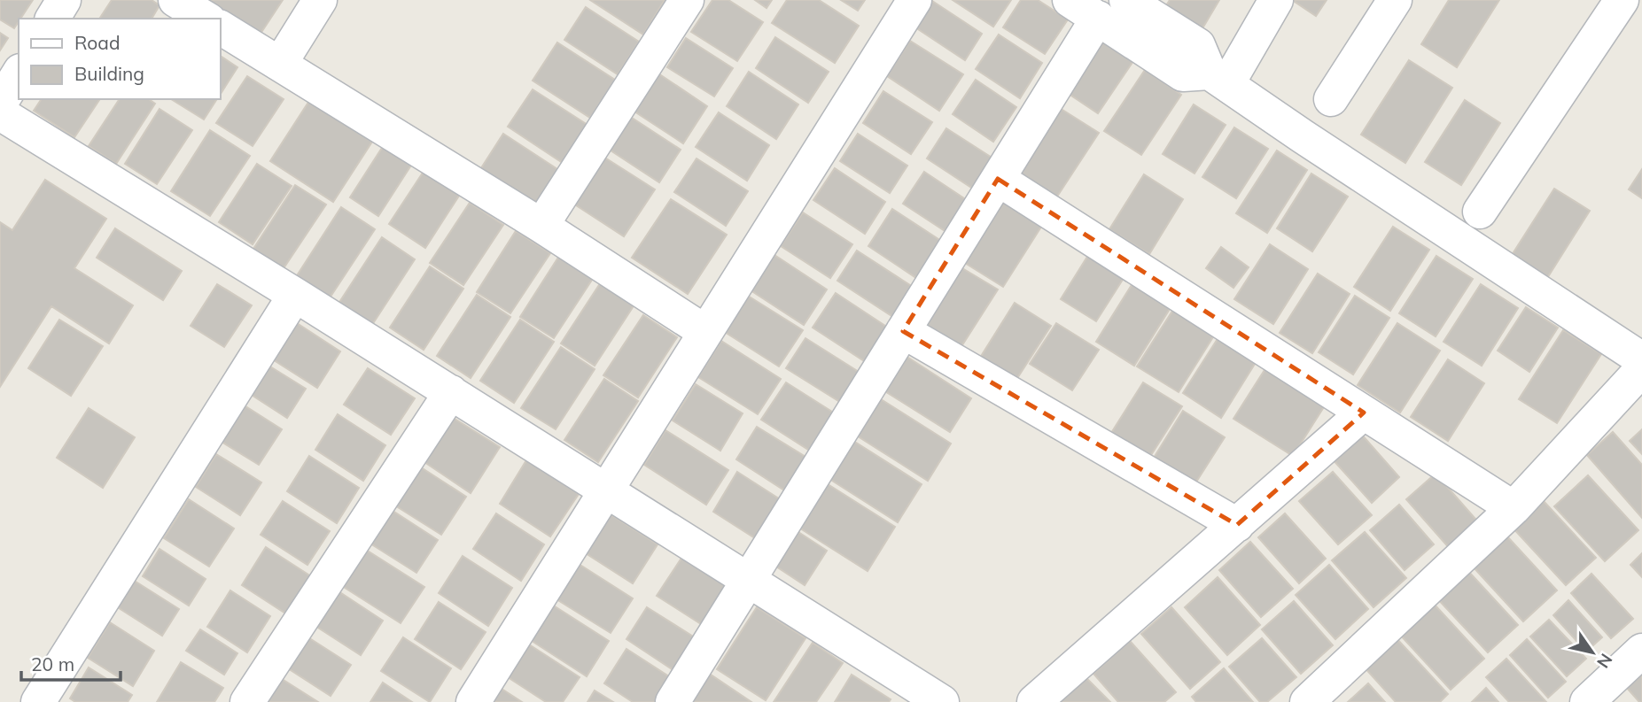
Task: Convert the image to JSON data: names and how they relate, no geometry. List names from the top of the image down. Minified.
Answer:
{"legend":["Road","Building"],"scale_bar":"20 m","north":"bottom right"}
